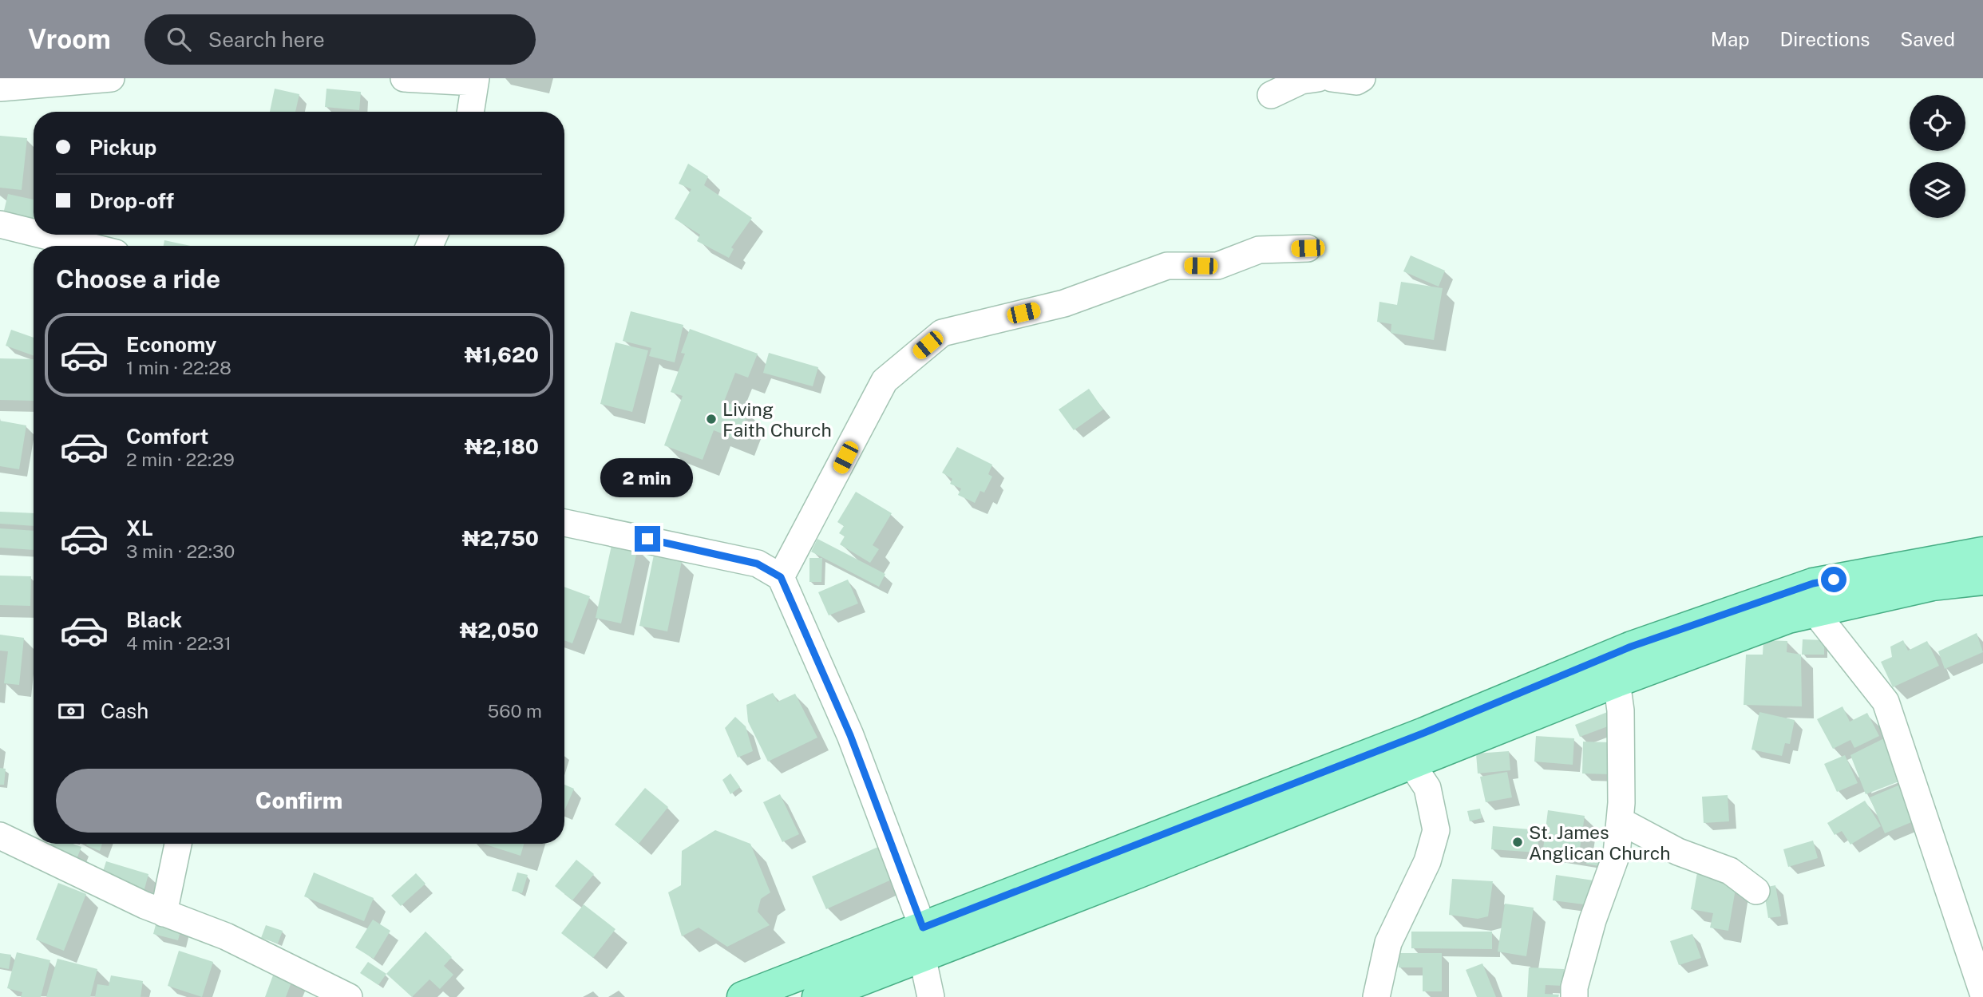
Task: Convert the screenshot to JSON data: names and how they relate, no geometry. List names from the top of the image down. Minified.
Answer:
{"places":["Living Faith Church","St. James Anglican Church"],"page":{"header":"Vroom","search":"Search here","nav":["Map","Directions","Saved"],"banner":["Pickup","Drop-off"],"heading":"Choose a ride","list":[{"name":"Economy","note":"1 min · 22:28","value":"₦1,620"},{"name":"Comfort","note":"2 min · 22:29","value":"₦2,180"},{"name":"XL","note":"3 min · 22:30","value":"₦2,750"},{"name":"Black","note":"4 min · 22:31","value":"₦2,050"}],"bubble":"2 min","pay":["Cash","560 m"],"buttons":"Confirm"}}
